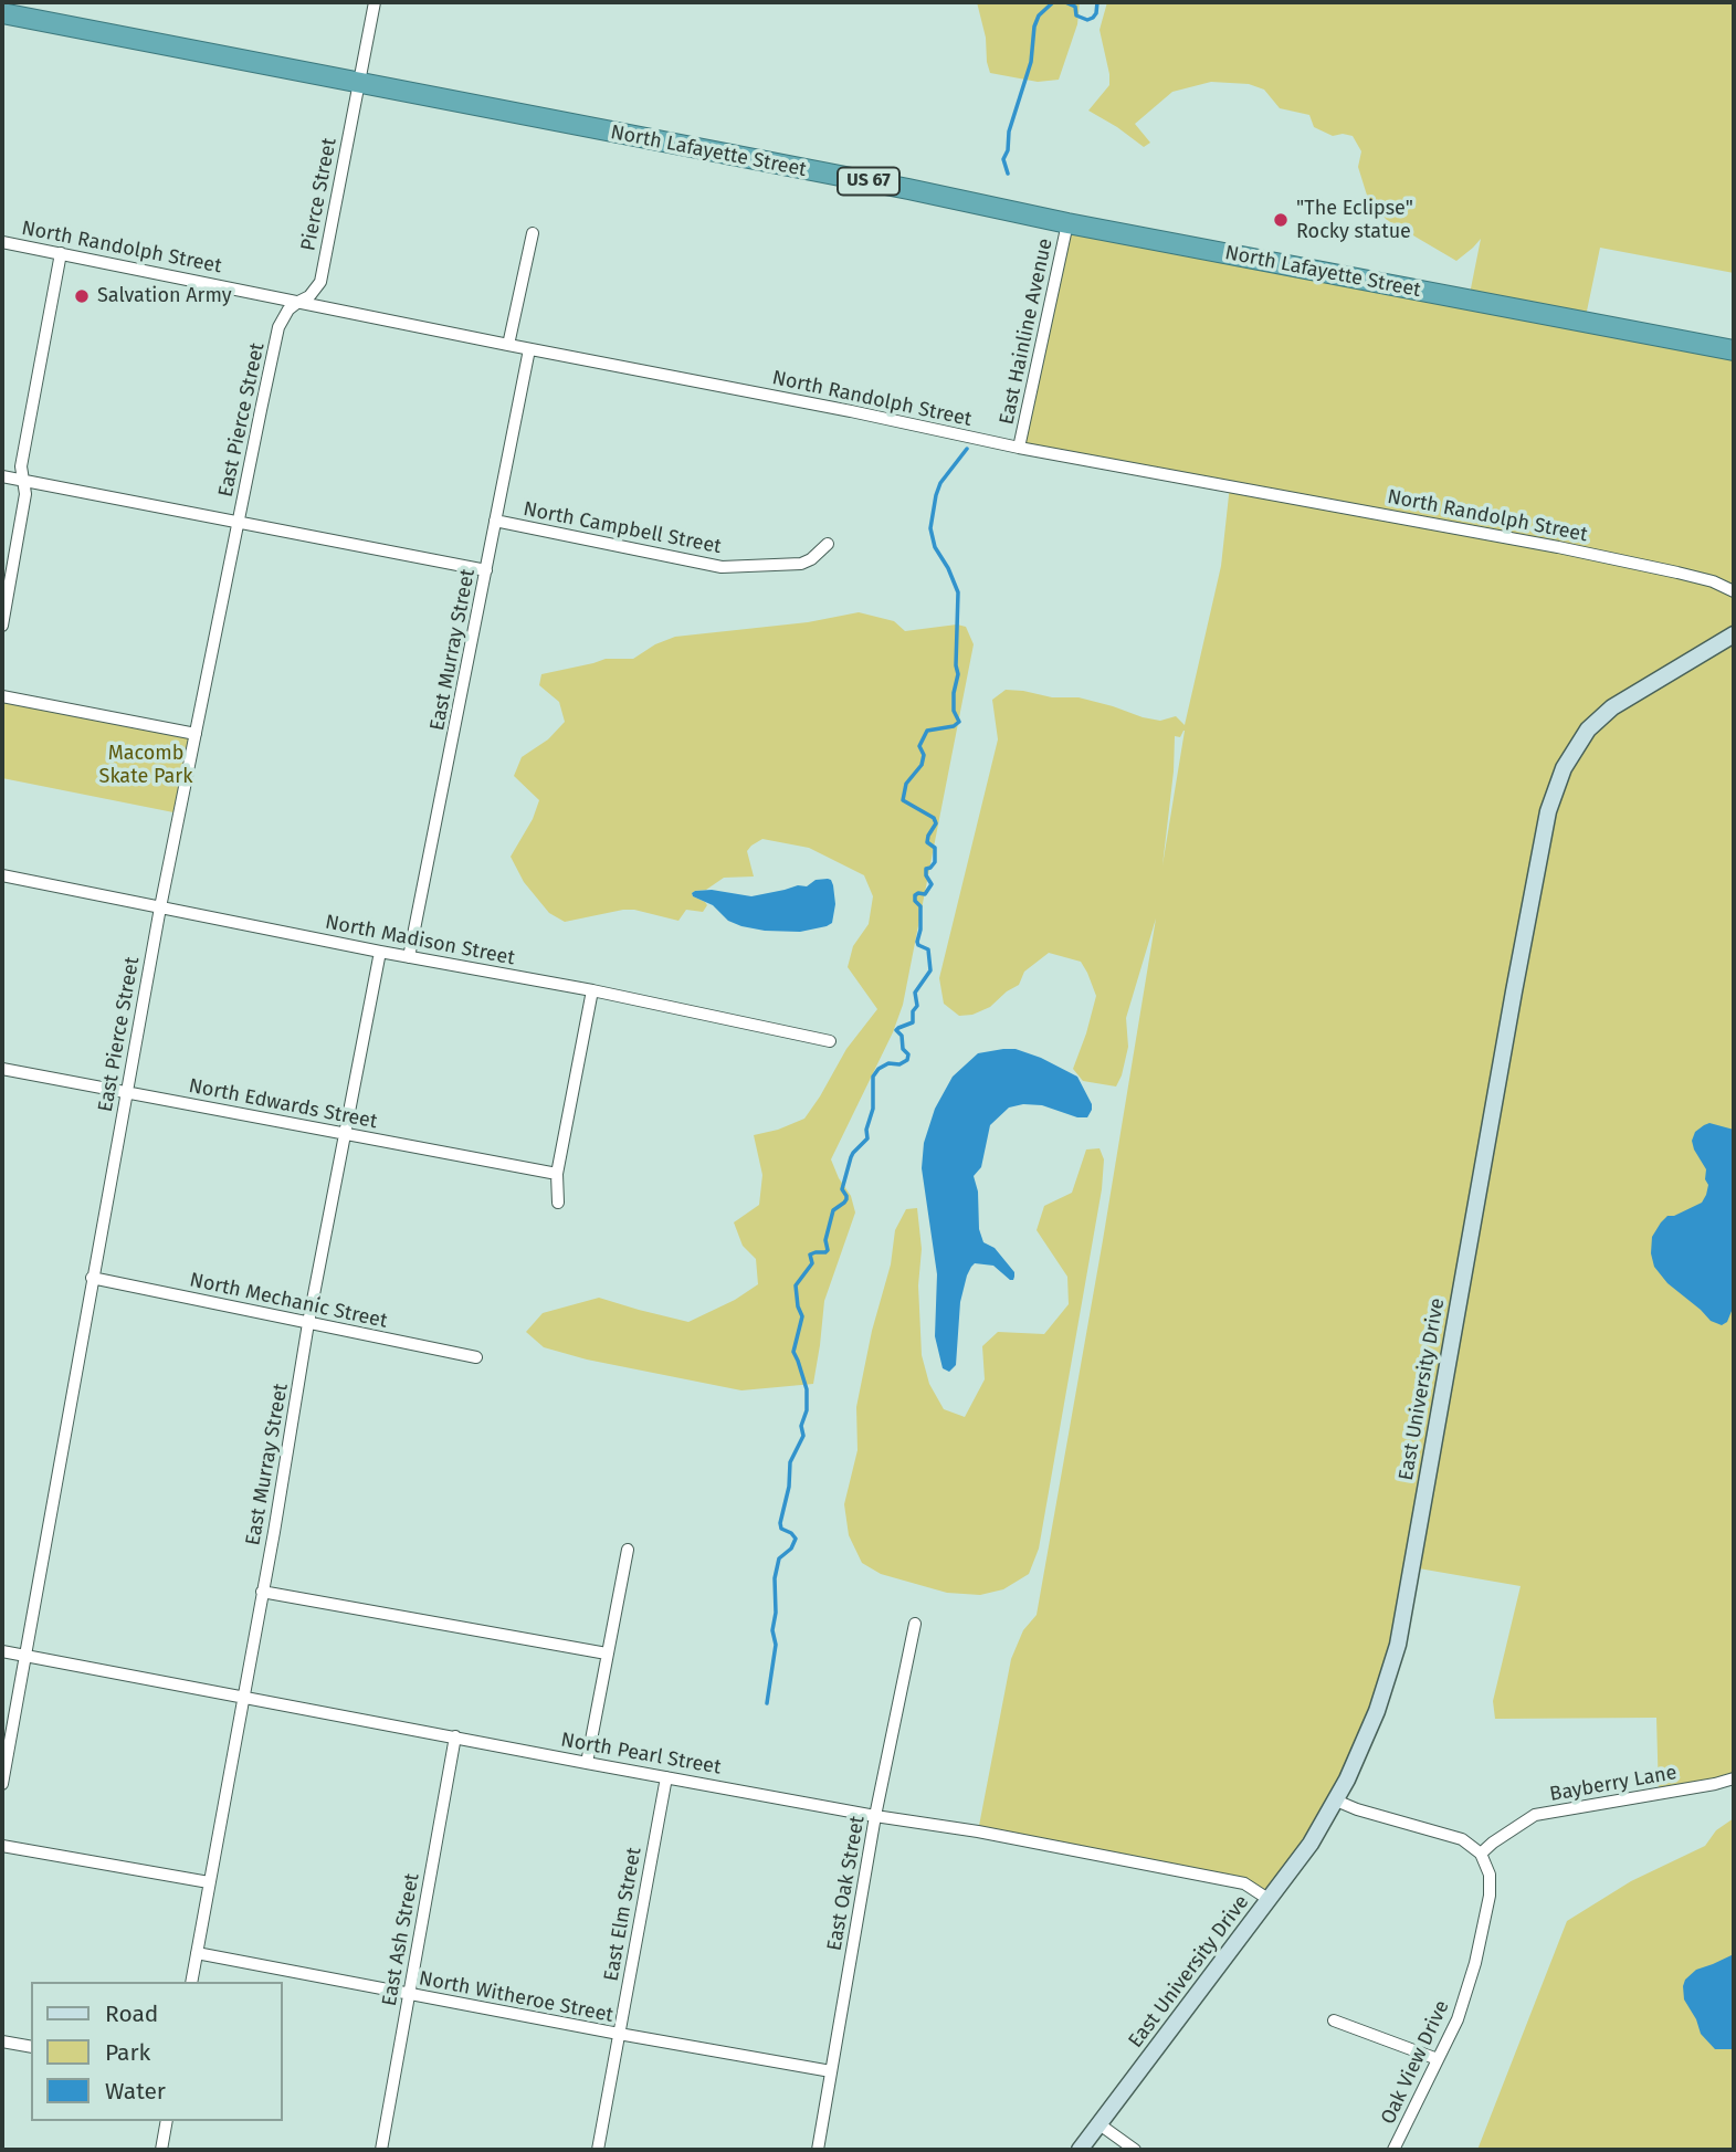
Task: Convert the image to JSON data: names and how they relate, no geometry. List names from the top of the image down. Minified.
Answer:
{"streets":{"highway":["North Lafayette Street","US 67"],"main road":["East University Drive"],"street":["Pierce Street","North Randolph Street","East Hainline Avenue","East Pierce Street","North Campbell Street","East Murray Street","North Madison Street","North Edwards Street","North Mechanic Street","North Pearl Street","Bayberry Lane","East Oak Street","East Elm Street","East Ash Street","North Witheroe Street","Oak View Drive"]},"crossings":[["North Lafayette Street","Pierce Street"],["North Lafayette Street","East Hainline Avenue"],["Pierce Street","North Randolph Street"],["Pierce Street","East Pierce Street"],["North Randolph Street","East Hainline Avenue"],["North Randolph Street","East Pierce Street"],["North Randolph Street","East Murray Street"],["East Pierce Street","North Madison Street"],["East Pierce Street","North Edwards Street"],["East Pierce Street","North Mechanic Street"],["East Pierce Street","North Pearl Street"],["North Campbell Street","East Murray Street"],["East Murray Street","North Madison Street"],["East Murray Street","North Edwards Street"],["East Murray Street","North Mechanic Street"],["East Murray Street","North Pearl Street"],["East Murray Street","North Witheroe Street"],["East University Drive","North Pearl Street"],["North Pearl Street","East Oak Street"],["North Pearl Street","East Elm Street"],["North Pearl Street","East Ash Street"],["Bayberry Lane","Oak View Drive"],["East Oak Street","North Witheroe Street"],["East Elm Street","North Witheroe Street"],["East Ash Street","North Witheroe Street"]],"parks":["Macomb Skate Park"],"places":["\"The Eclipse\" Rocky statue","Salvation Army"],"legend":["Road","Park","Water"]}
